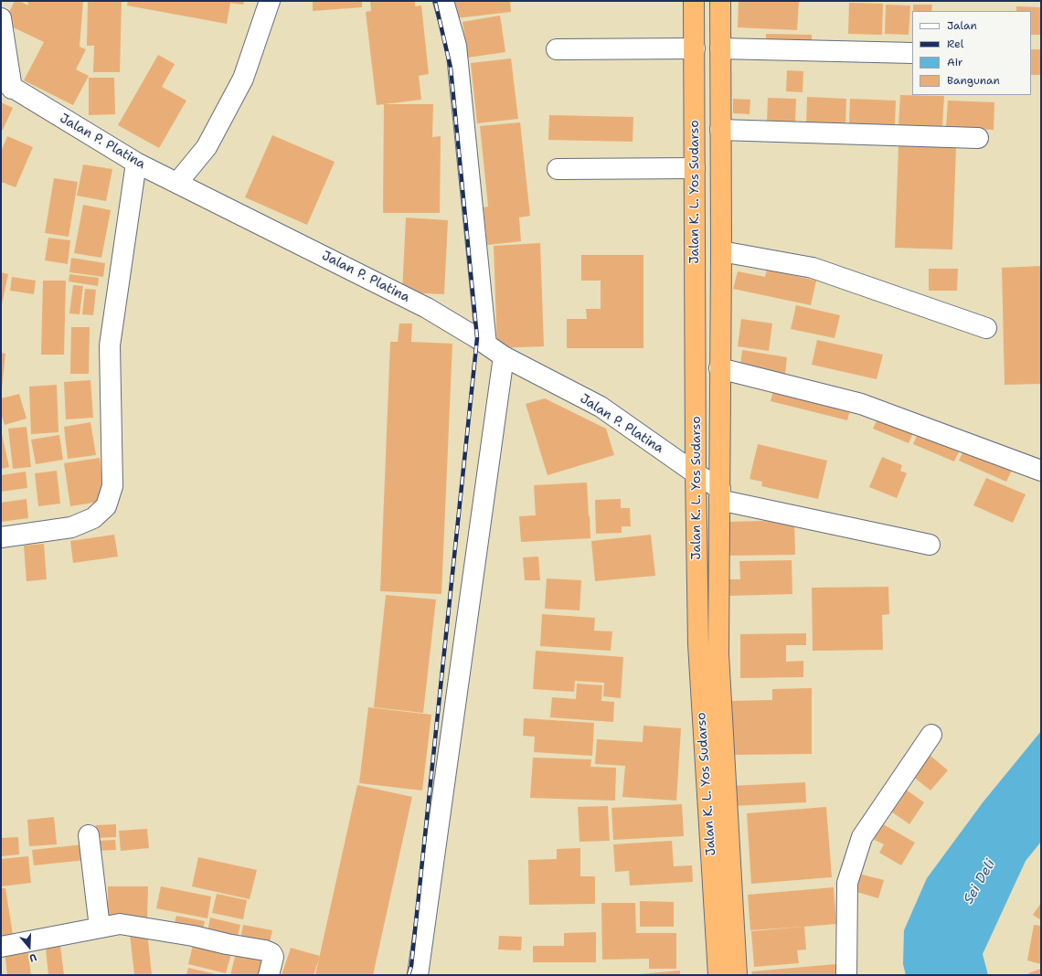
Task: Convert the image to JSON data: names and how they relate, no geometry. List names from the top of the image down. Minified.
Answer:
{"streets":{"highway":["Jalan K. L. Yos Sudarso"],"street":["Jalan P. Platina"]},"crossings":[["Jalan P. Platina","Jalan K. L. Yos Sudarso"]],"water":["Sei Deli"],"legend":["Jalan","Rel","Air","Bangunan"],"north":"bottom"}
